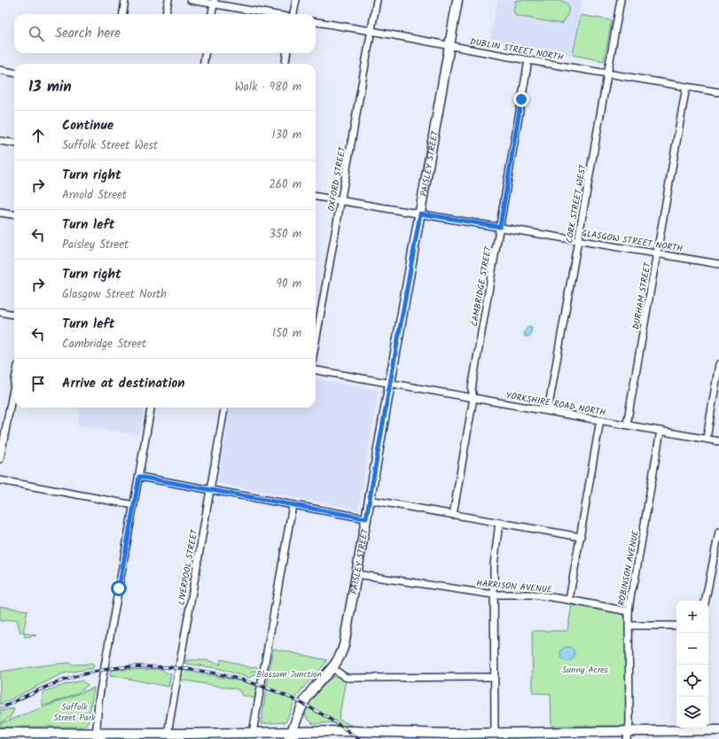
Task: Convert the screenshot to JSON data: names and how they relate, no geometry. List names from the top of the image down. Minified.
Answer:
{"streets":{"main road":["PAISLEY STREET"],"street":["DUBLIN STREET NORTH","OXFORD STREET","CORK STREET WEST","GLASGOW STREET NORTH","CAMBRIDGE STREET","DURHAM STREET","YORKSHIRE ROAD NORTH","LIVERPOOL STREET","ROBINSON AVENUE","HARRISON AVENUE"]},"crossings":[["DUBLIN STREET NORTH","PAISLEY STREET"],["DUBLIN STREET NORTH","OXFORD STREET"],["DUBLIN STREET NORTH","CORK STREET WEST"],["DUBLIN STREET NORTH","CAMBRIDGE STREET"],["DUBLIN STREET NORTH","DURHAM STREET"],["PAISLEY STREET","GLASGOW STREET NORTH"],["PAISLEY STREET","YORKSHIRE ROAD NORTH"],["PAISLEY STREET","HARRISON AVENUE"],["OXFORD STREET","GLASGOW STREET NORTH"],["CORK STREET WEST","GLASGOW STREET NORTH"],["CORK STREET WEST","YORKSHIRE ROAD NORTH"],["GLASGOW STREET NORTH","CAMBRIDGE STREET"],["GLASGOW STREET NORTH","DURHAM STREET"],["CAMBRIDGE STREET","YORKSHIRE ROAD NORTH"],["DURHAM STREET","YORKSHIRE ROAD NORTH"],["YORKSHIRE ROAD NORTH","ROBINSON AVENUE"],["ROBINSON AVENUE","HARRISON AVENUE"]],"parks":["Sunny Acres","Blossom Junction","Suffolk Street Park"],"page":{"search":"Search here","heading":["13 min","Walk · 980 m"],"list":[["Continue","Suffolk Street West","130 m"],["Turn right","Arnold Street","260 m"],["Turn left","Paisley Street","350 m"],["Turn right","Glasgow Street North","90 m"],["Turn left","Cambridge Street","150 m"],"Arrive at destination"],"map_buttons":["+","−"]}}
